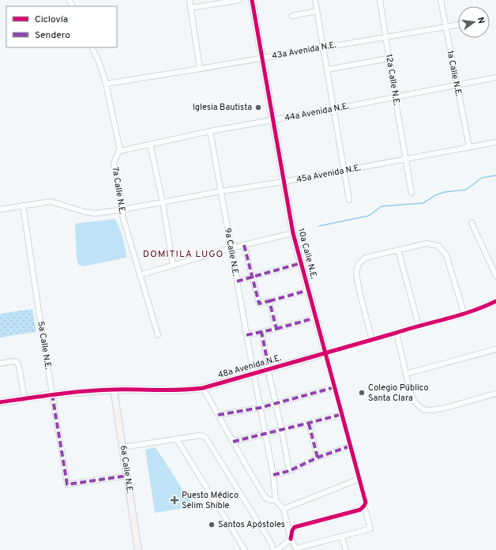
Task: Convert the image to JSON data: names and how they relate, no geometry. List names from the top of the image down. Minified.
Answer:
{"streets":{"street":["43a Avenida N.E.","1a Calle N.E.","12a Calle N.E.","44a Avenida N.E.","45a Avenida N.E.","7a Calle N.E.","9a Calle N.E.","10a Calle N.E.","5a Calle N.E.","48a Avenida N.E.","6a Calle N.E."]},"crossings":[["43a Avenida N.E.","1a Calle N.E."],["43a Avenida N.E.","12a Calle N.E."],["43a Avenida N.E.","10a Calle N.E."],["1a Calle N.E.","44a Avenida N.E."],["1a Calle N.E.","45a Avenida N.E."],["12a Calle N.E.","44a Avenida N.E."],["12a Calle N.E.","45a Avenida N.E."],["44a Avenida N.E.","7a Calle N.E."],["44a Avenida N.E.","9a Calle N.E."],["44a Avenida N.E.","10a Calle N.E."],["45a Avenida N.E.","7a Calle N.E."],["45a Avenida N.E.","9a Calle N.E."],["45a Avenida N.E.","10a Calle N.E."],["45a Avenida N.E.","5a Calle N.E."],["9a Calle N.E.","48a Avenida N.E."],["10a Calle N.E.","48a Avenida N.E."],["5a Calle N.E.","48a Avenida N.E."],["5a Calle N.E.","6a Calle N.E."],["48a Avenida N.E.","6a Calle N.E."]],"districts":["DOMITILA LUGO"],"places":{"other":["Iglesia Bautista","Colegio Público Santa Clara","Santos Apóstoles"],"health":["Puesto Médico Selim Shible"]},"legend":["Ciclovía","Sendero"],"north":"right"}
